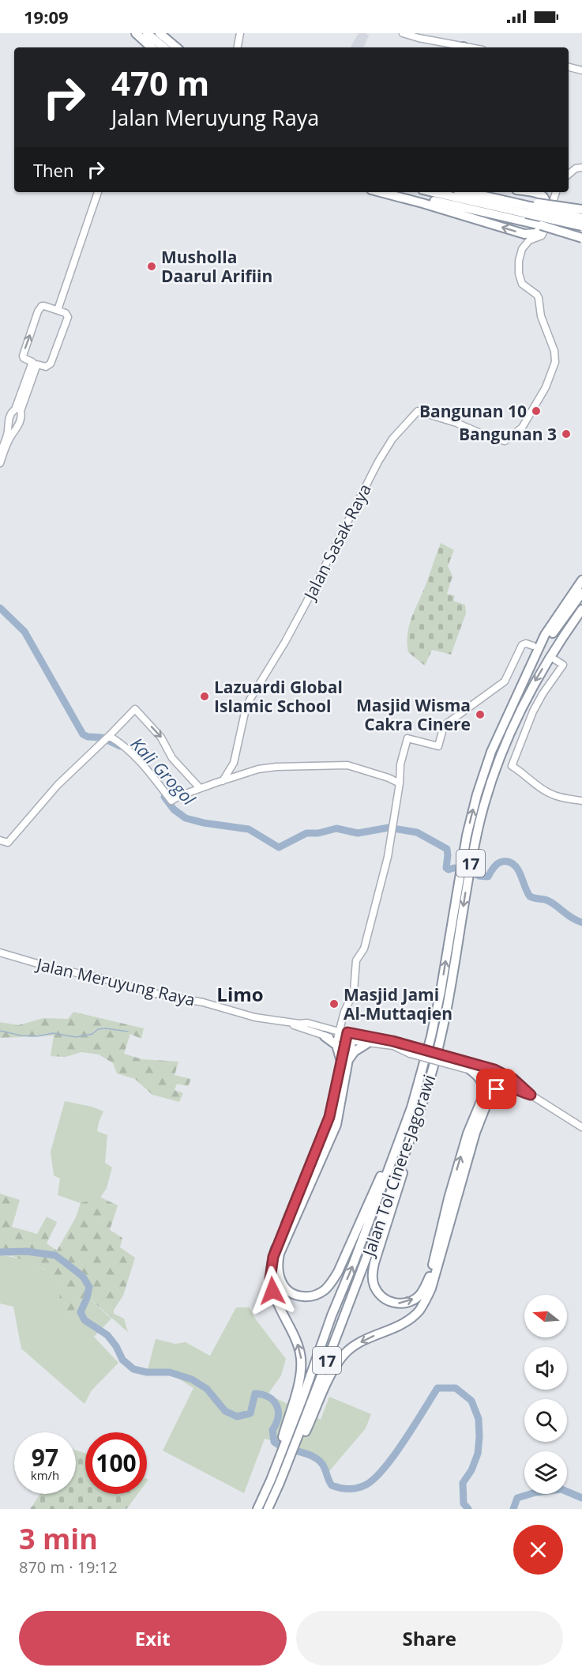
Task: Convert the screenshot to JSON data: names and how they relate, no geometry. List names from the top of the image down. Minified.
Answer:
{"streets":{"highway":["17","Jalan Tol Cinere-Jagorawi"],"street":["Jalan Sasak Raya","Jalan Meruyung Raya"]},"crossings":[["17","Jalan Tol Cinere-Jagorawi"]],"districts":["Limo"],"water":["Kali Grogol"],"places":["Musholla Daarul Arifiin","Bangunan 10","Bangunan 3","Lazuardi Global Islamic School","Masjid Wisma Cakra Cinere","Masjid Jami Al-Muttaqien"],"north":"left","page":{"status":"19:09","turn":["470 m","Jalan Meruyung Raya"],"then":"Then","speed":"97 km/h","limit":"100","heading":["3 min","870 m · 19:12"],"buttons":["Exit","Share"]}}
